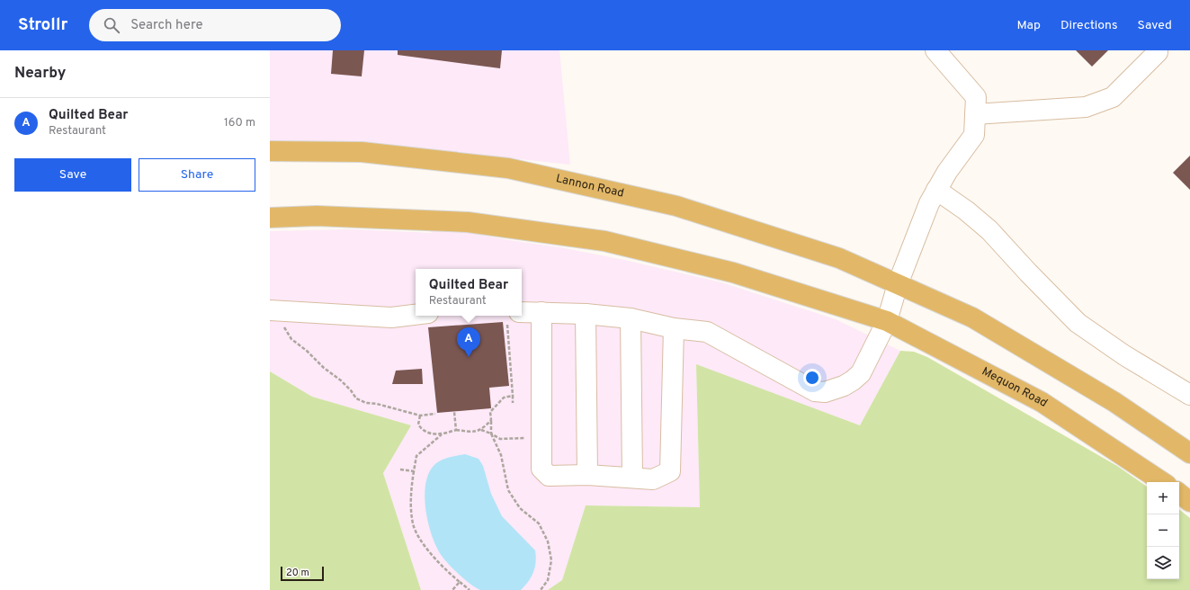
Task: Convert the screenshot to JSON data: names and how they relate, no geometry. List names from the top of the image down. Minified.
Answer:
{"streets":{"main road":["Lannon Road","Mequon Road"]},"scale_bar":"20 m","page":{"header":"Strollr","search":"Search here","nav":["Map","Directions","Saved"],"heading":"Nearby","list":[{"mark":"A","name":"Quilted Bear","note":"Restaurant","value":"160 m"}],"buttons":["Save","Share"],"popup":["Quilted Bear","Restaurant"],"pins":"A","map_buttons":["+","−"],"scale":"20 m"}}
